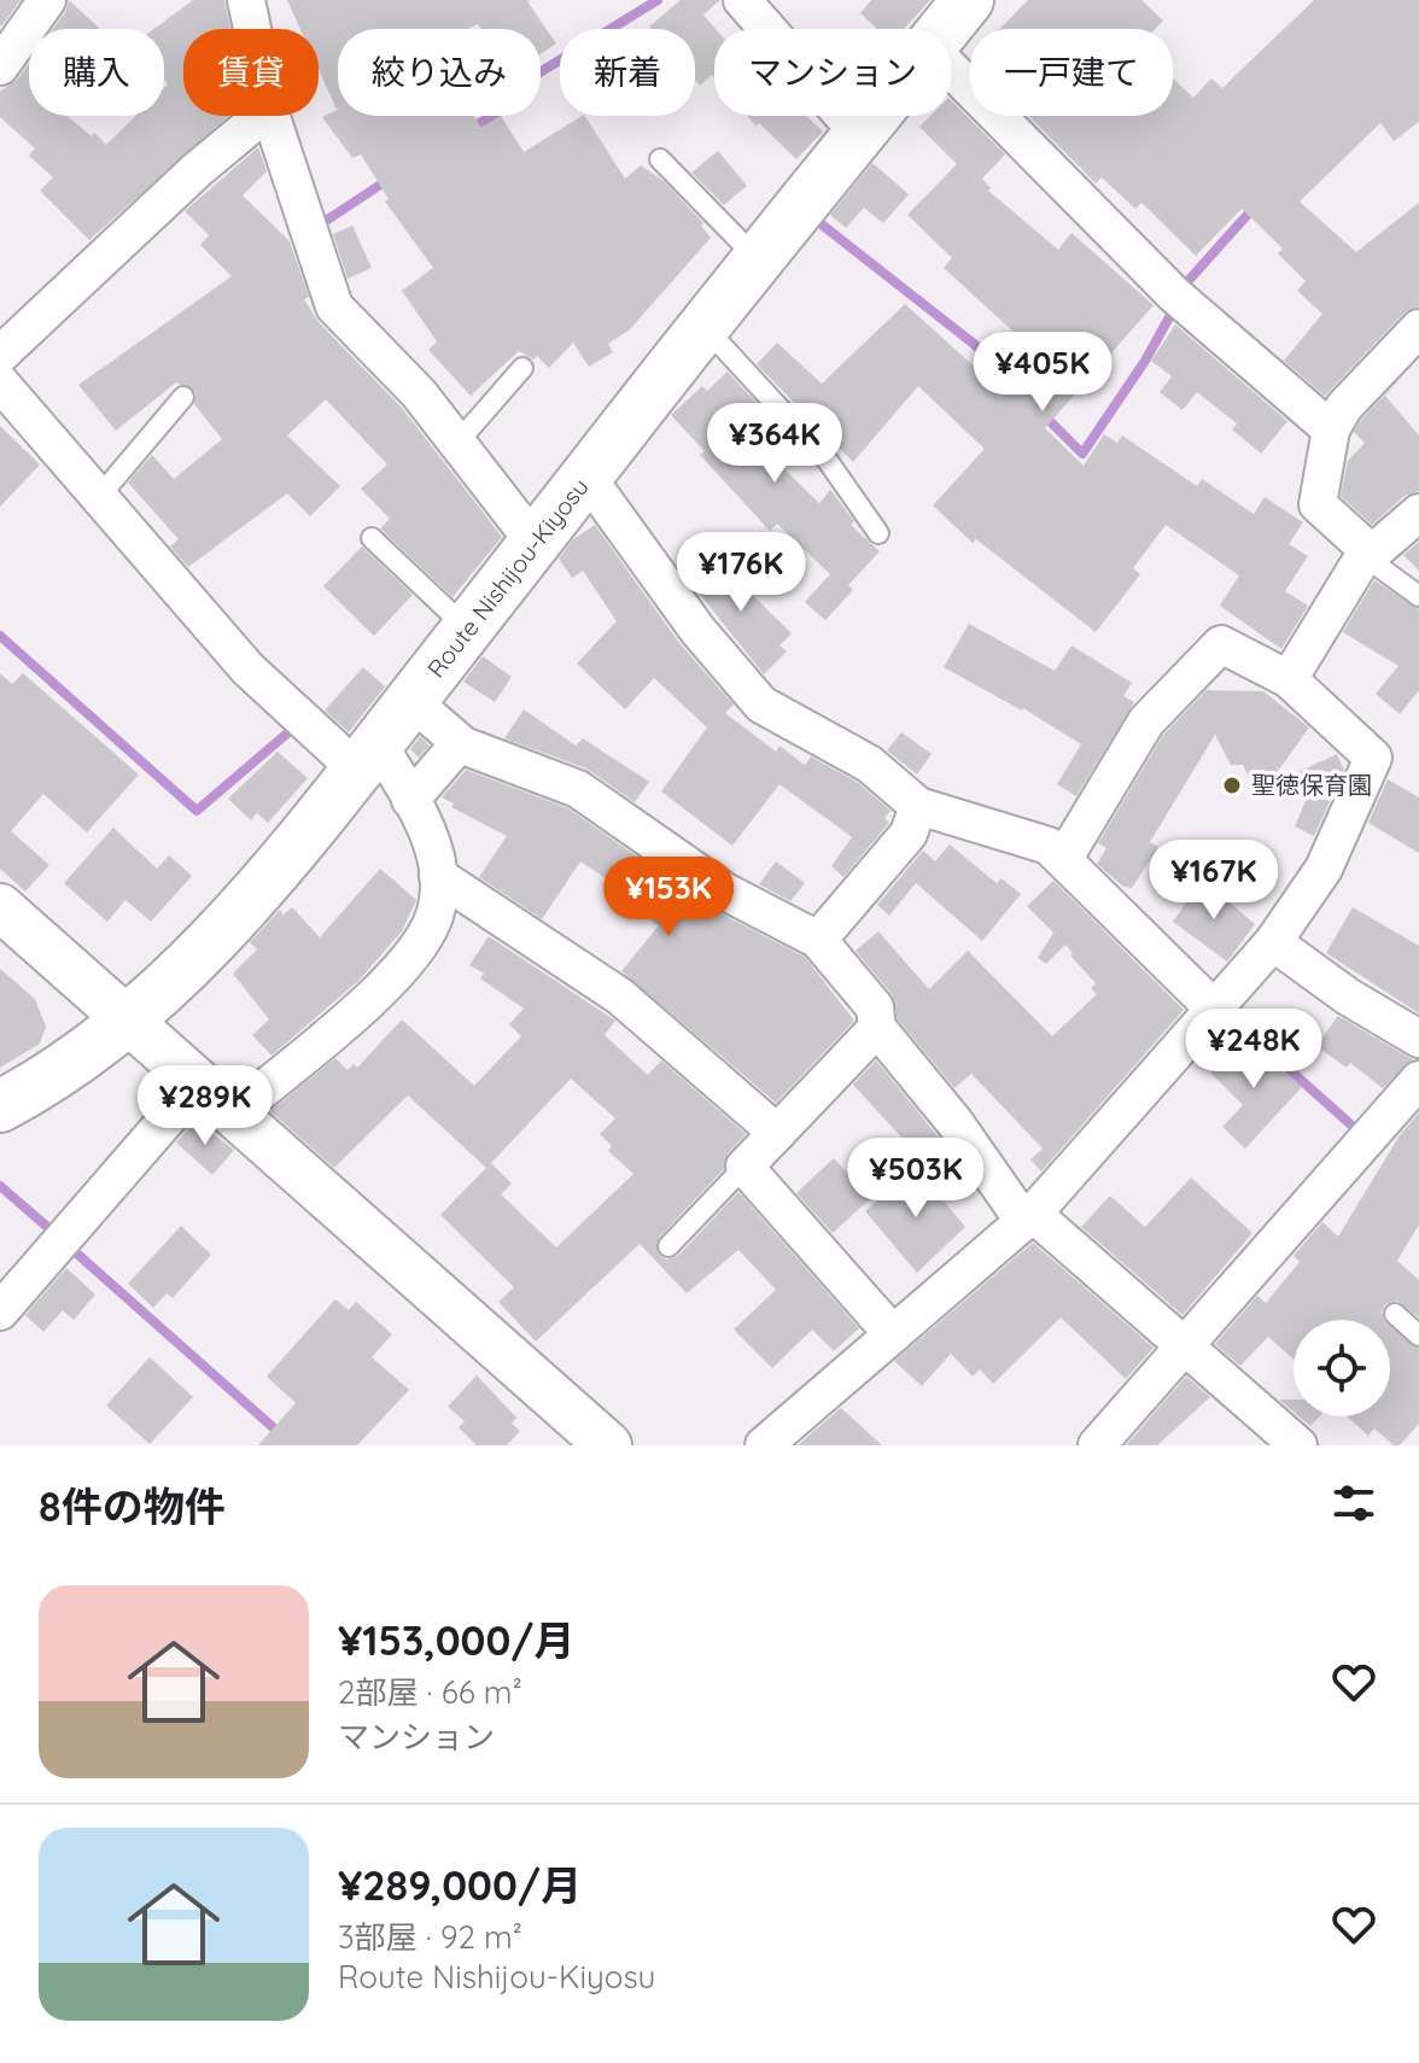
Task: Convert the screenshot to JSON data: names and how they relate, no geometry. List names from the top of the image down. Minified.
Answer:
{"streets":{"main road":["Route Nishijou-Kiyosu"]},"places":["聖徳保育園"],"page":{"chip":["購入","賃貸","絞り込み","新着","マンション","一戸建て"],"price":["¥405K","¥364K","¥176K","¥167K","¥153K","¥248K","¥289K","¥503K"],"heading":"8件の物件","list":[{"name":"¥153,000/月","note":"2部屋 · 66 m² · マンション"},{"name":"¥289,000/月","note":"3部屋 · 92 m² · Route Nishijou-Kiyosu"}]}}
